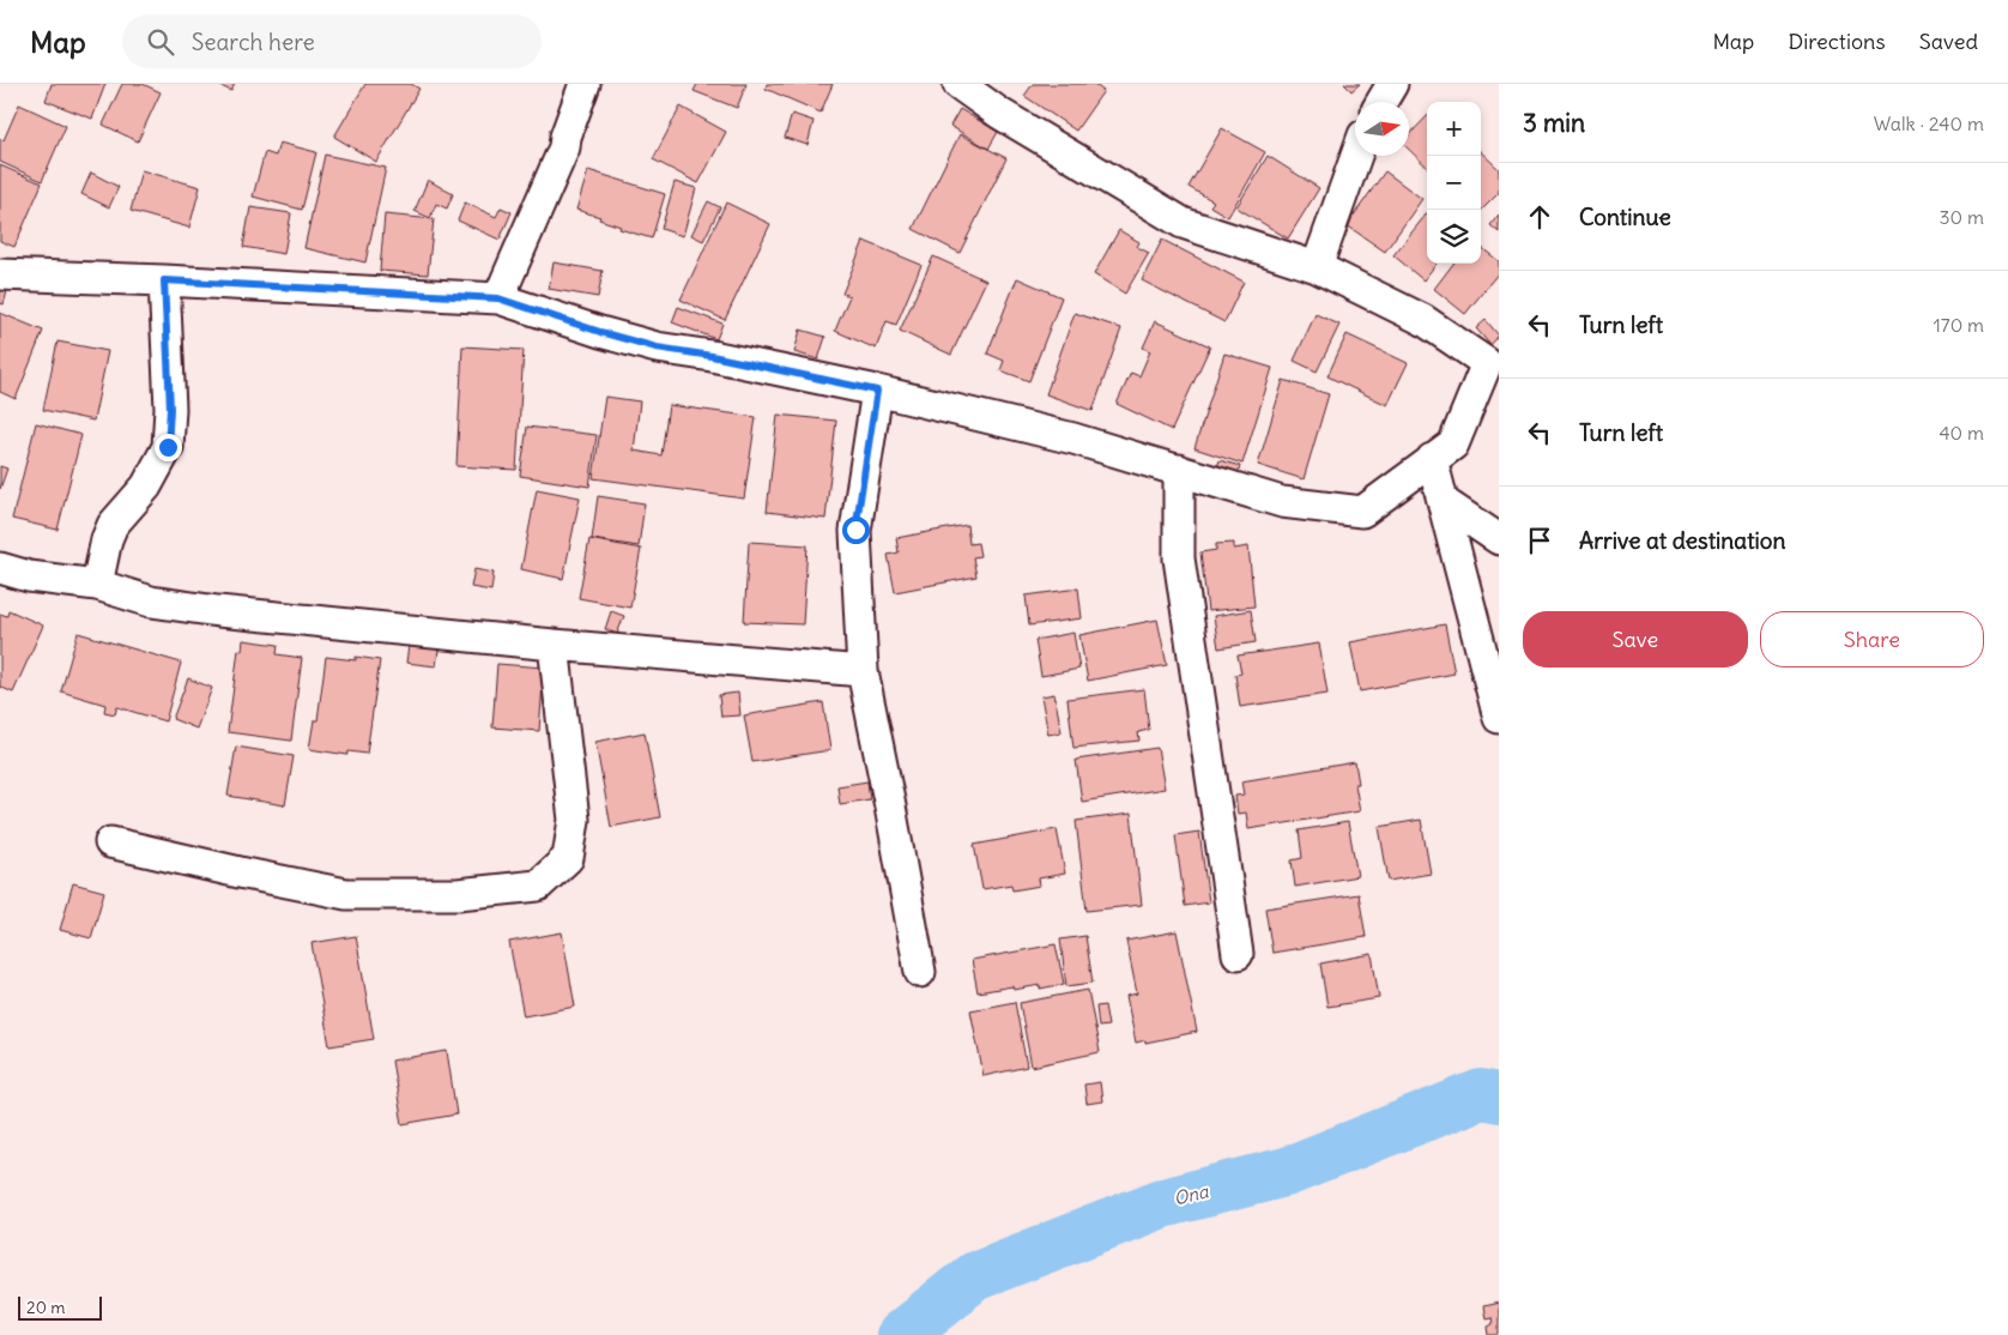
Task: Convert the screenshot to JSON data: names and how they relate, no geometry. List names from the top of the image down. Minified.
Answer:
{"water":["Ona"],"scale_bar":"20 m","north":"right","page":{"header":"Map","search":"Search here","nav":["Map","Directions","Saved"],"heading":["3 min","Walk · 240 m"],"map_buttons":["+","−"],"list":[["Continue","30 m"],["Turn left","170 m"],["Turn left","40 m"],"Arrive at destination"],"buttons":["Save","Share"],"scale":"20 m"}}
